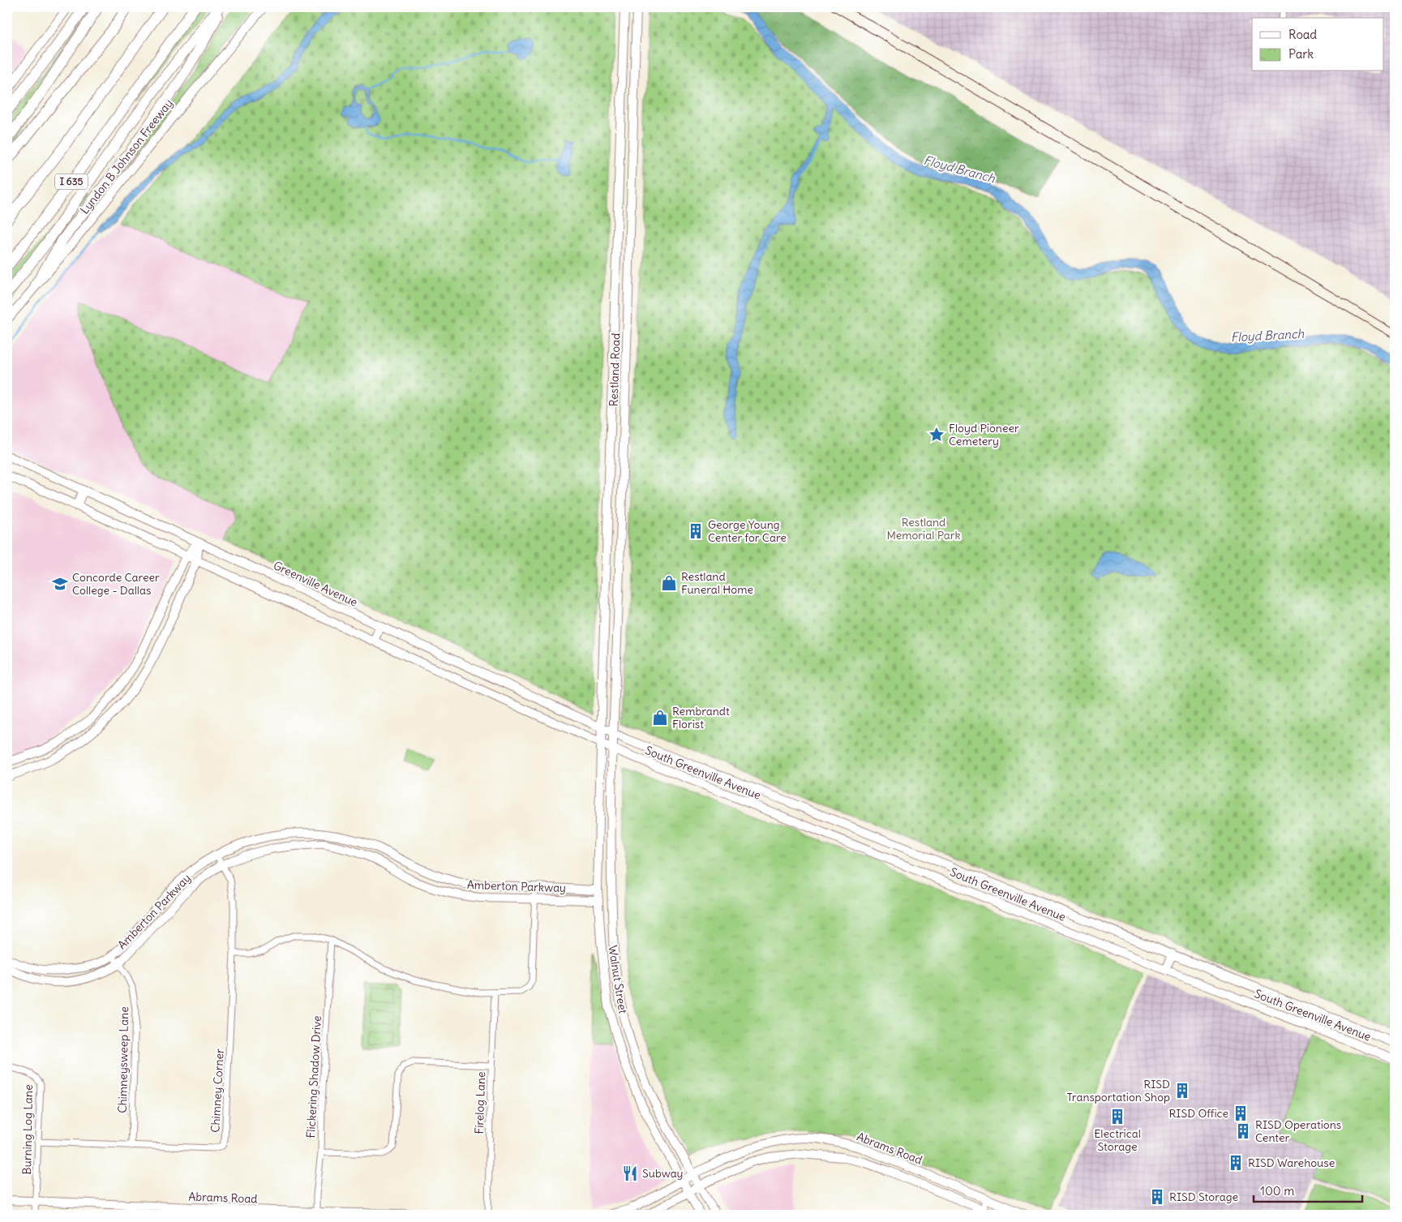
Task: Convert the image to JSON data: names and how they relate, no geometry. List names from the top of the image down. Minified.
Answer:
{"streets":{"highway":["I 635"],"main road":["Lyndon B Johnson Freeway","Restland Road","Greenville Avenue","South Greenville Avenue","Amberton Parkway","Walnut Street","Abrams Road"],"street":["Chimneysweep Lane","Flickering Shadow Drive","Chimney Corner","Firelog Lane","Burning Log Lane"]},"crossings":[["Restland Road","Greenville Avenue"],["Restland Road","South Greenville Avenue"],["Restland Road","Walnut Street"],["Greenville Avenue","South Greenville Avenue"],["Greenville Avenue","Walnut Street"],["South Greenville Avenue","Walnut Street"],["Amberton Parkway","Walnut Street"],["Amberton Parkway","Chimneysweep Lane"],["Amberton Parkway","Chimney Corner"],["Walnut Street","Abrams Road"],["Chimneysweep Lane","Chimney Corner"],["Flickering Shadow Drive","Abrams Road"],["Chimney Corner","Burning Log Lane"],["Burning Log Lane","Abrams Road"]],"water":["Floyd Branch"],"parks":["Restland Memorial Park"],"places":{"place":["Floyd Pioneer Cemetery"],"building":["George Young Center for Care","RISD Transportation Shop","RISD Office","Electrical Storage","RISD Operations Center","RISD Warehouse","RISD Storage"],"shop":["Restland Funeral Home","Rembrandt Florist"],"school or university":["Concorde Career College - Dallas"],"restaurant":["Subway"]},"legend":["Road","Park"],"scale_bar":"100 m"}
